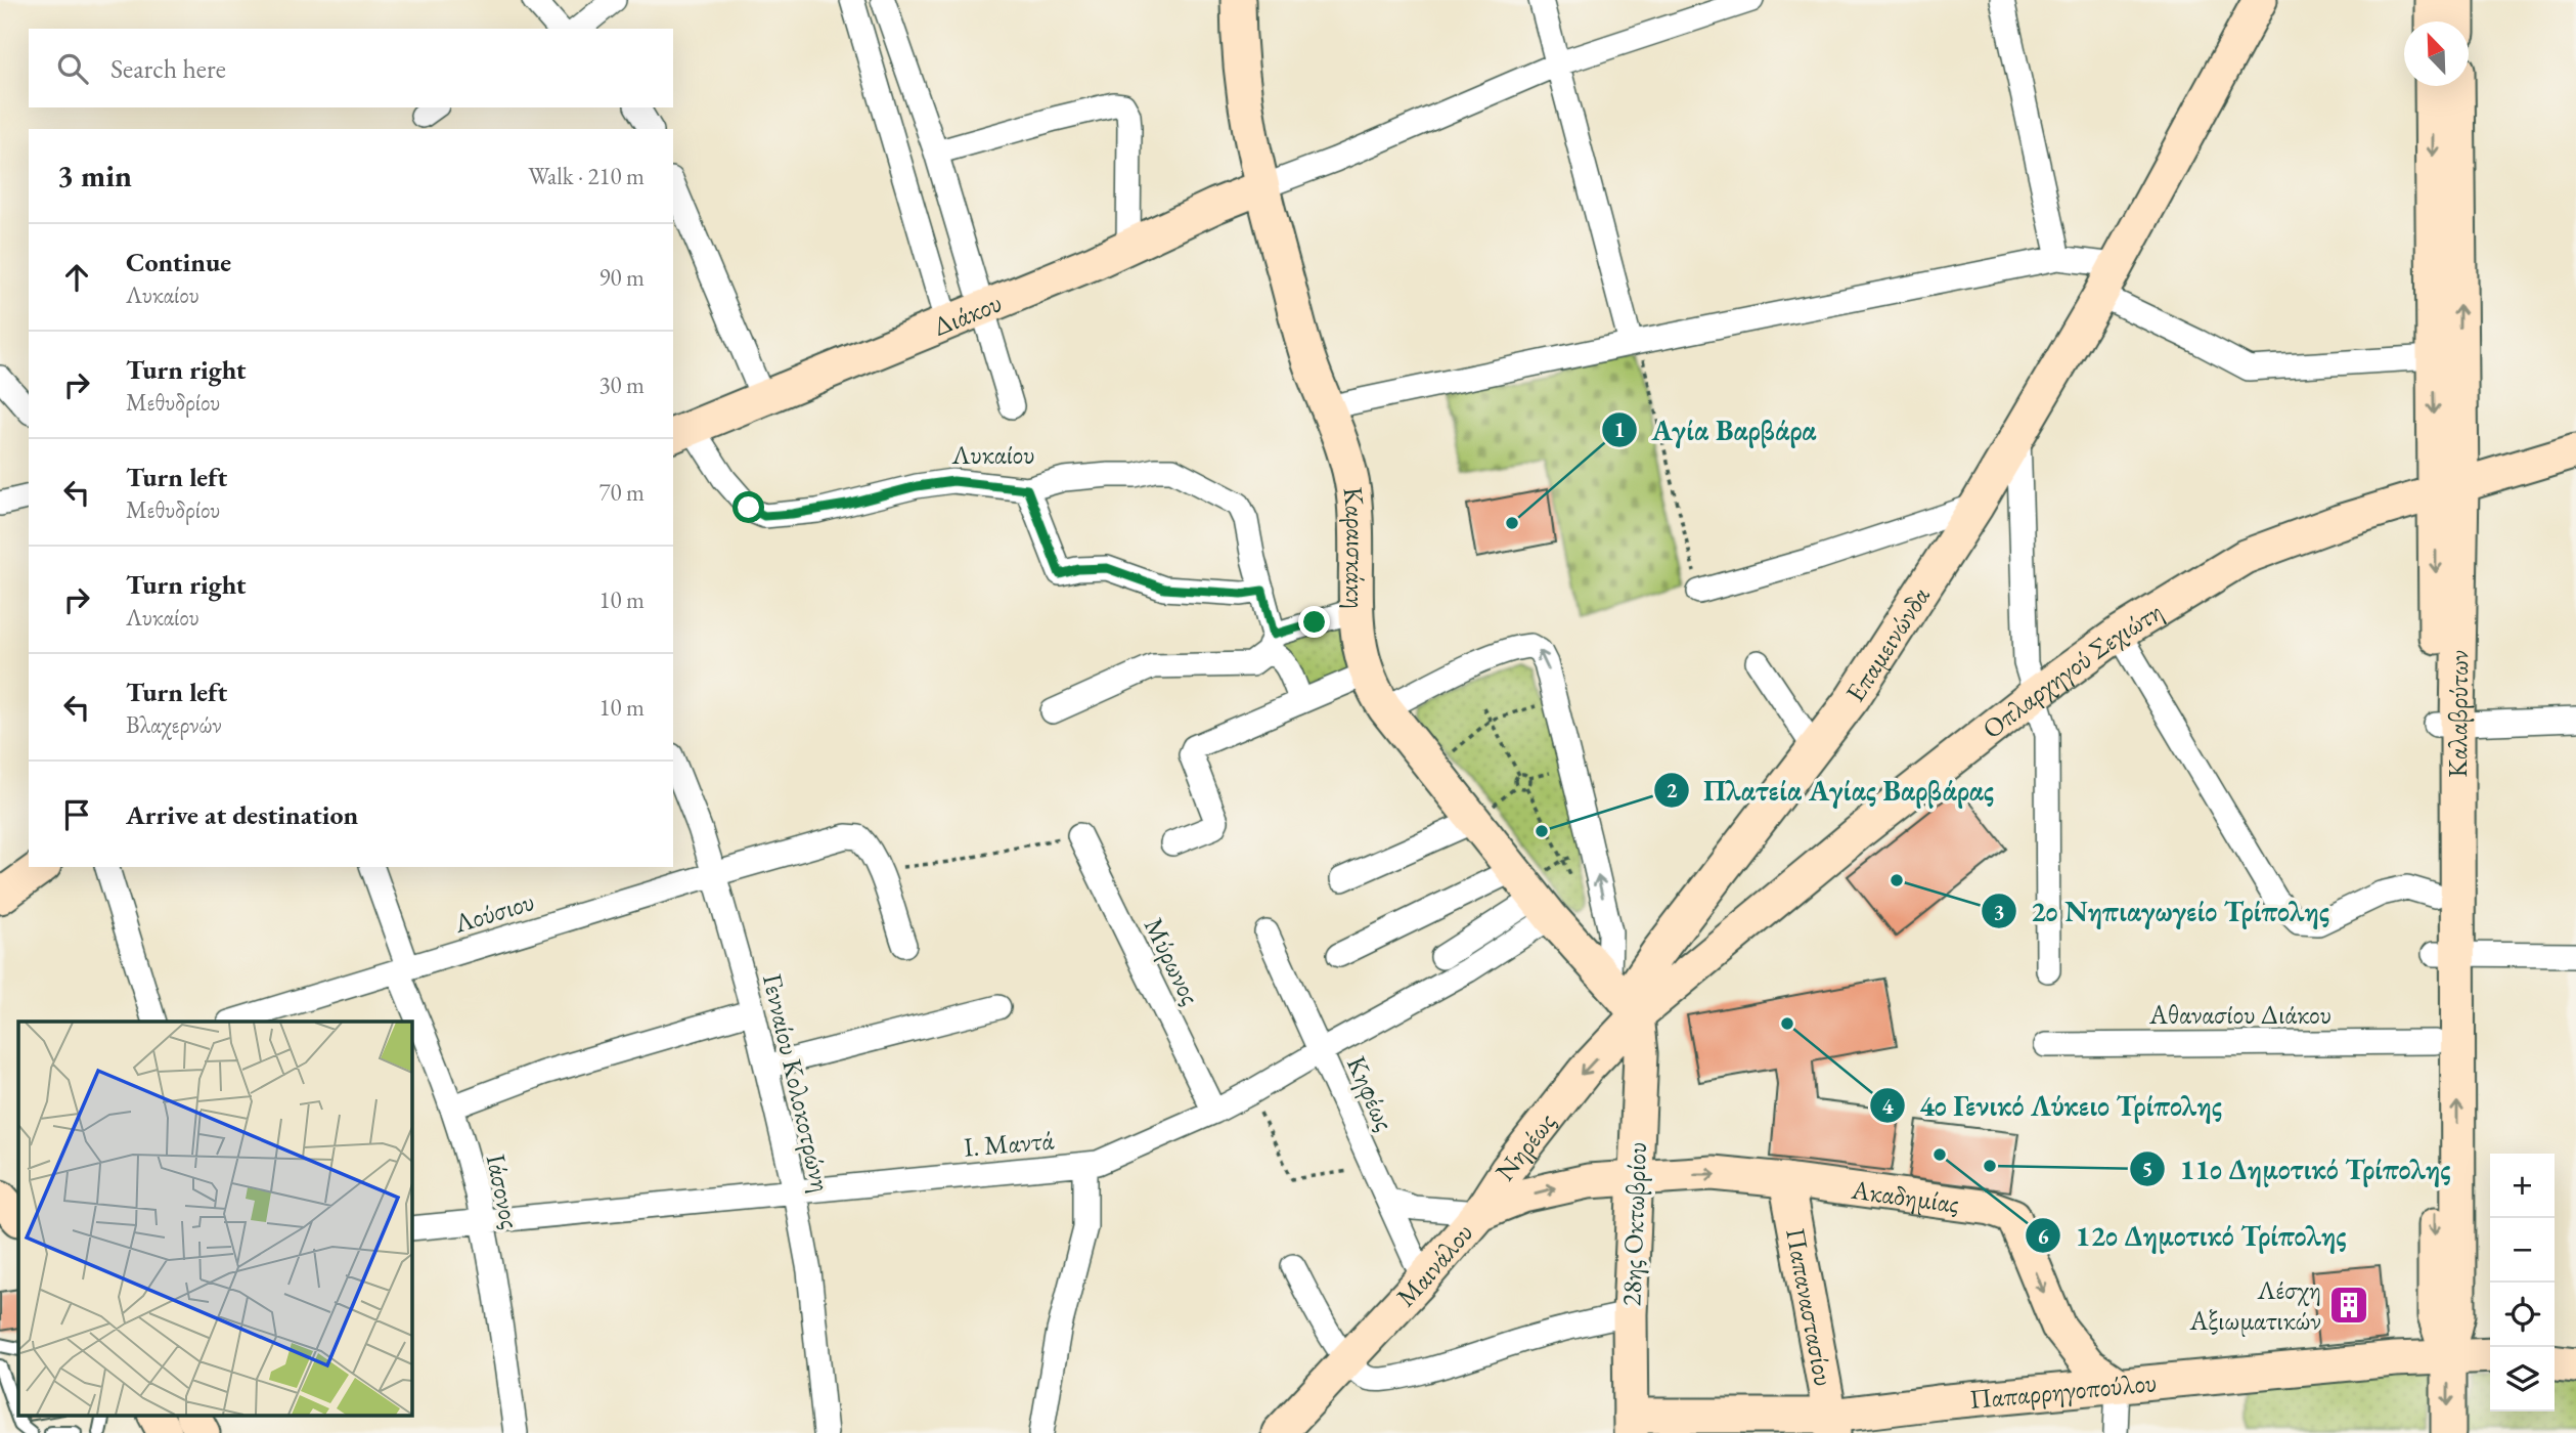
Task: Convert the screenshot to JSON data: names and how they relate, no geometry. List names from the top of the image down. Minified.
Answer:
{"streets":{"main road":["Διάκου","Καραισκάκη","Επαμεινώνδα","Οπλαρχηγού Σεχιώτη","Καλαβρύτων","Νηρέως","Ακαδημίας","28ης Οκτωβρίου","Μαινάλου","Παπαναστασίου","Παπαρρηγοπούλου"],"street":["Λυκαίου","Λούσιου","Μύρωνος","Αθανασίου Διάκου","Γενναίου Κολοκοτρώνη","Κηφέως","Ι. Μαντά","Ιάσονος"]},"crossings":[["Διάκου","Λυκαίου"],["Διάκου","Καραισκάκη"],["Καραισκάκη","Επαμεινώνδα"],["Καραισκάκη","Οπλαρχηγού Σεχιώτη"],["Καραισκάκη","Ι. Μαντά"],["Καραισκάκη","Νηρέως"],["Καραισκάκη","28ης Οκτωβρίου"],["Επαμεινώνδα","Οπλαρχηγού Σεχιώτη"],["Επαμεινώνδα","Νηρέως"],["Επαμεινώνδα","28ης Οκτωβρίου"],["Οπλαρχηγού Σεχιώτη","Καλαβρύτων"],["Οπλαρχηγού Σεχιώτη","Νηρέως"],["Οπλαρχηγού Σεχιώτη","28ης Οκτωβρίου"],["Καλαβρύτων","Αθανασίου Διάκου"],["Καλαβρύτων","Παπαρρηγοπούλου"],["Λούσιου","Γενναίου Κολοκοτρώνη"],["Λούσιου","Ιάσονος"],["Μύρωνος","Ι. Μαντά"],["Γενναίου Κολοκοτρώνη","Ι. Μαντά"],["Κηφέως","Ι. Μαντά"],["Κηφέως","Μαινάλου"],["Ι. Μαντά","Ιάσονος"],["Νηρέως","28ης Οκτωβρίου"],["Νηρέως","Μαινάλου"],["Ακαδημίας","28ης Οκτωβρίου"],["Ακαδημίας","Μαινάλου"],["Ακαδημίας","Παπαναστασίου"],["Ακαδημίας","Παπαρρηγοπούλου"],["28ης Οκτωβρίου","Μαινάλου"],["28ης Οκτωβρίου","Παπαρρηγοπούλου"],["Παπαναστασίου","Παπαρρηγοπούλου"]],"one_way":["Νηρέως","Ακαδημίας"],"places":{"other":["Αγία Βαρβάρα","Πλατεία Αγίας Βαρβάρας","2ο Νηπιαγωγείο Τρίπολης","4ο Γενικό Λύκειο Τρίπολης","12ο Δημοτικό Τρίπολης","11ο Δημοτικό Τρίπολης"],"building":["Λέσχη Αξιωματικών"]},"north":"top left","page":{"search":"Search here","heading":["3 min","Walk · 210 m"],"list":[["Continue","Λυκαίου","90 m"],["Turn right","Μεθυδρίου","30 m"],["Turn left","Μεθυδρίου","70 m"],["Turn right","Λυκαίου","10 m"],["Turn left","Βλαχερνών","10 m"],"Arrive at destination"],"map_buttons":["+","−"]}}
